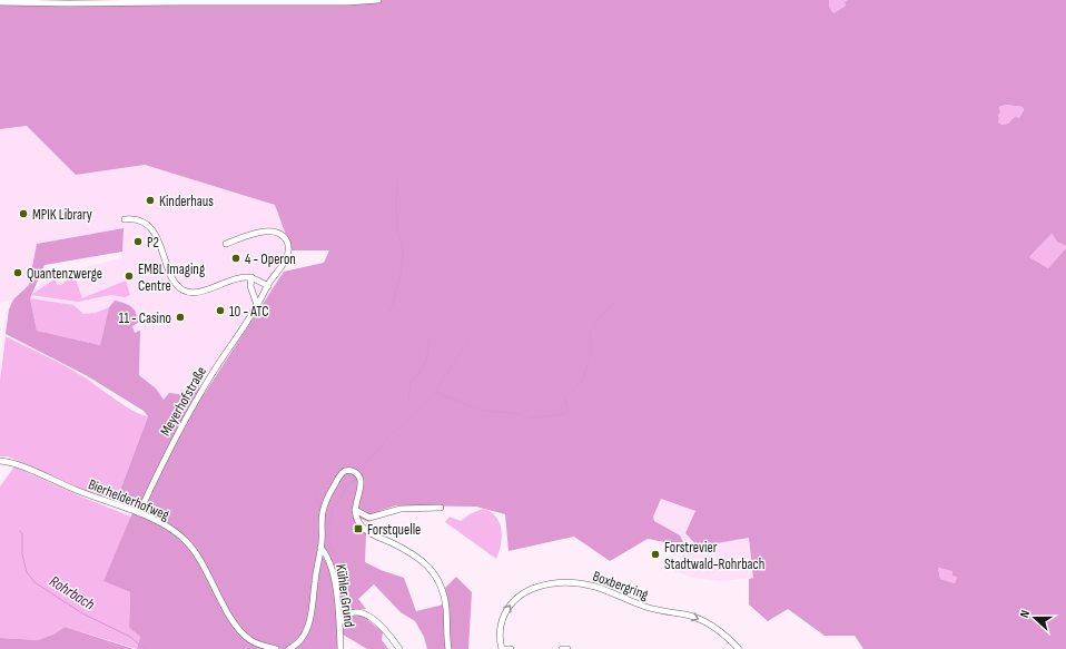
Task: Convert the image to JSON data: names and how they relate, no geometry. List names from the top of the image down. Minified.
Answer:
{"streets":{"street":["Meyerhofstraße","Bierhelderhofweg","Boxbergring","Kühler Grund"]},"crossings":[["Meyerhofstraße","Bierhelderhofweg"]],"one_way":["Boxbergring"],"water":["Rohrbach"],"places":{"other":["Kinderhaus","MPIK Library","P2","4 - Operon","Quantenzwerge","EMBL Imaging Centre","10 - ATC","11 - Casino","Forstrevier Stadtwald-Rohrbach"],"transit":["Forstquelle"]},"north":"left"}
